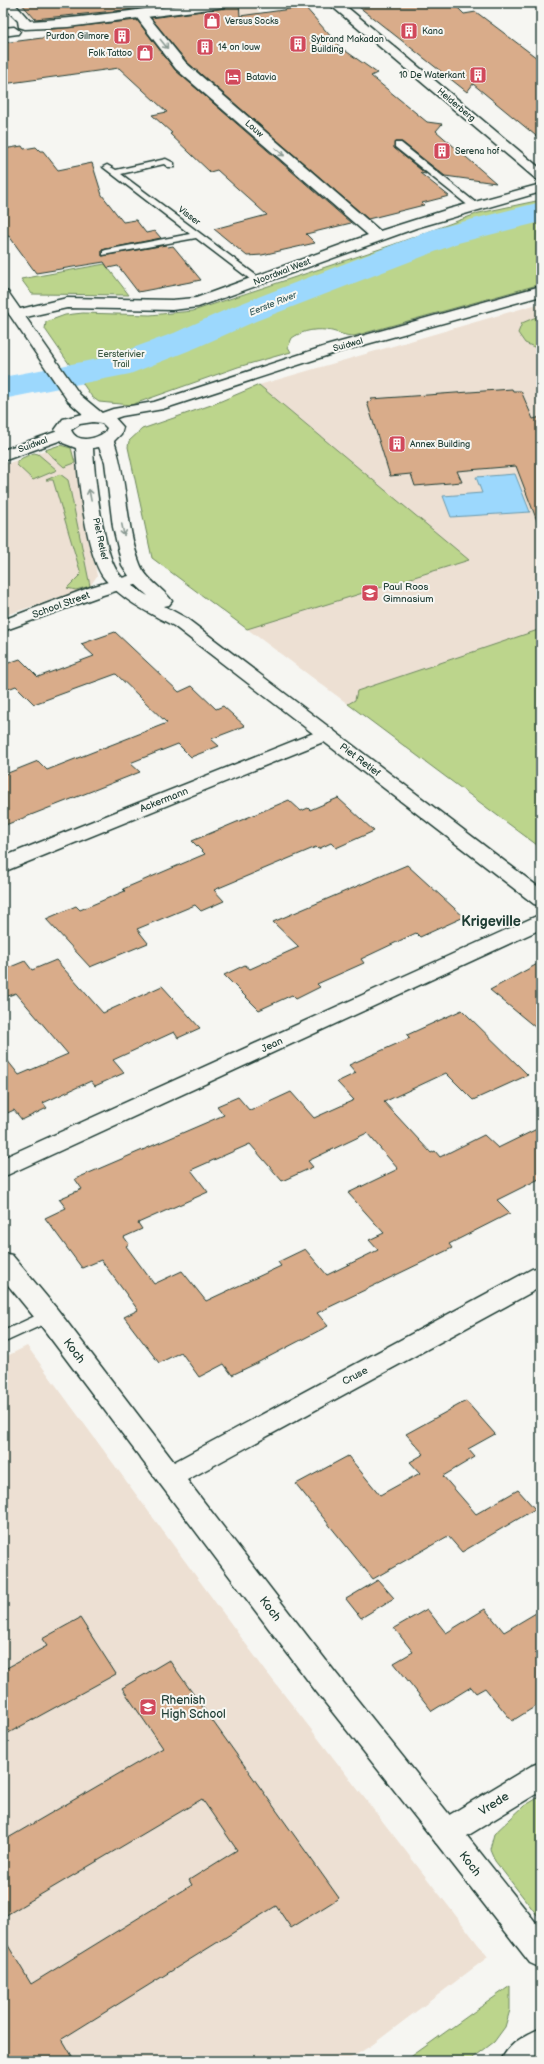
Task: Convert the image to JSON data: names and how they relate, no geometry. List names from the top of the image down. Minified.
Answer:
{"streets":{"street":["Helderberg","Louw","Noordwal West","Suidwal","Piet Retief","School Street","Ackermann","Jean","Koch","Cruse","Vrede"],"lane":["Visser"]},"crossings":[["Louw","Noordwal West"],["Visser","Noordwal West"],["Piet Retief","School Street"],["Piet Retief","Ackermann"],["Koch","Cruse"],["Koch","Vrede"]],"one_way":["Louw"],"districts":["Krigeville"],"water":["Eerste River"],"parks":["Eersterivier Trail"],"places":{"shop":["Versus Socks","Folk Tattoo"],"building":["Kana","Purdon Gilmore","Sybrand Makadan Building","14 on louw","10 De Waterkant","Serena hof","Annex Building"],"hotel":["Batavia"],"school or university":["Paul Roos Gimnasium","Rhenish High School"]}}
